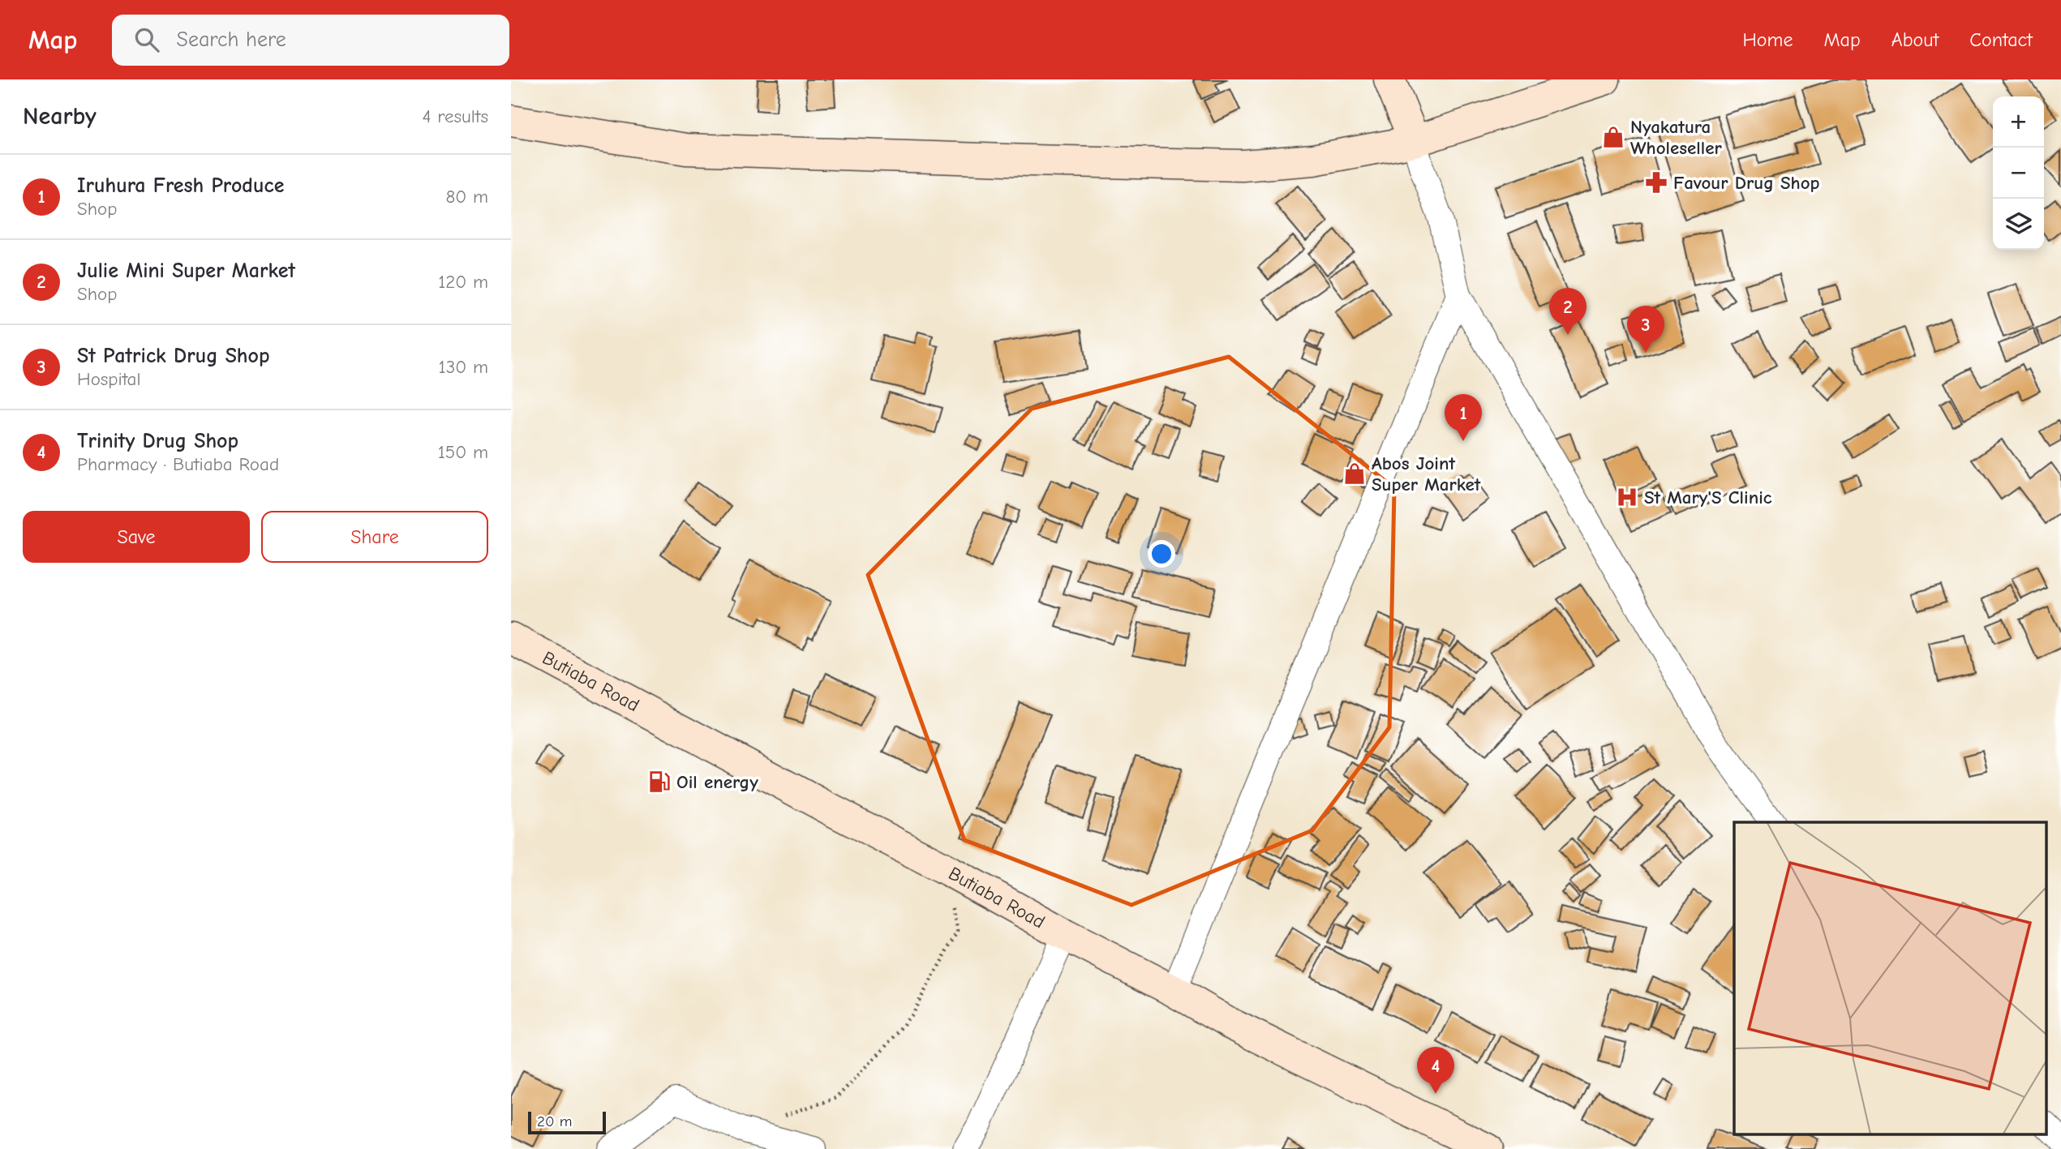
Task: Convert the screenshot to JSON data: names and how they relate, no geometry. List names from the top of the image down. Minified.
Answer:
{"streets":{"street":["Butiaba Road"]},"places":{"shop":["Nyakatura Wholeseller","Abos Joint Super Market"],"pharmacy":["Favour Drug Shop"],"hospital":["St Mary'S Clinic"],"fuel station":["Oil energy"]},"scale_bar":"20 m","page":{"header":"Map","search":"Search here","nav":["Home","Map","About","Contact"],"heading":["Nearby","4 results"],"map_buttons":["+","−"],"list":[{"mark":"1","name":"Iruhura Fresh Produce","note":"Shop","value":"80 m"},{"mark":"2","name":"Julie Mini Super Market","note":"Shop","value":"120 m"},{"mark":"3","name":"St Patrick Drug Shop","note":"Hospital","value":"130 m"},{"mark":"4","name":"Trinity Drug Shop","note":"Pharmacy · Butiaba Road","value":"150 m"}],"pins":["2","3","1","4"],"buttons":["Save","Share"],"scale":"20 m"}}
